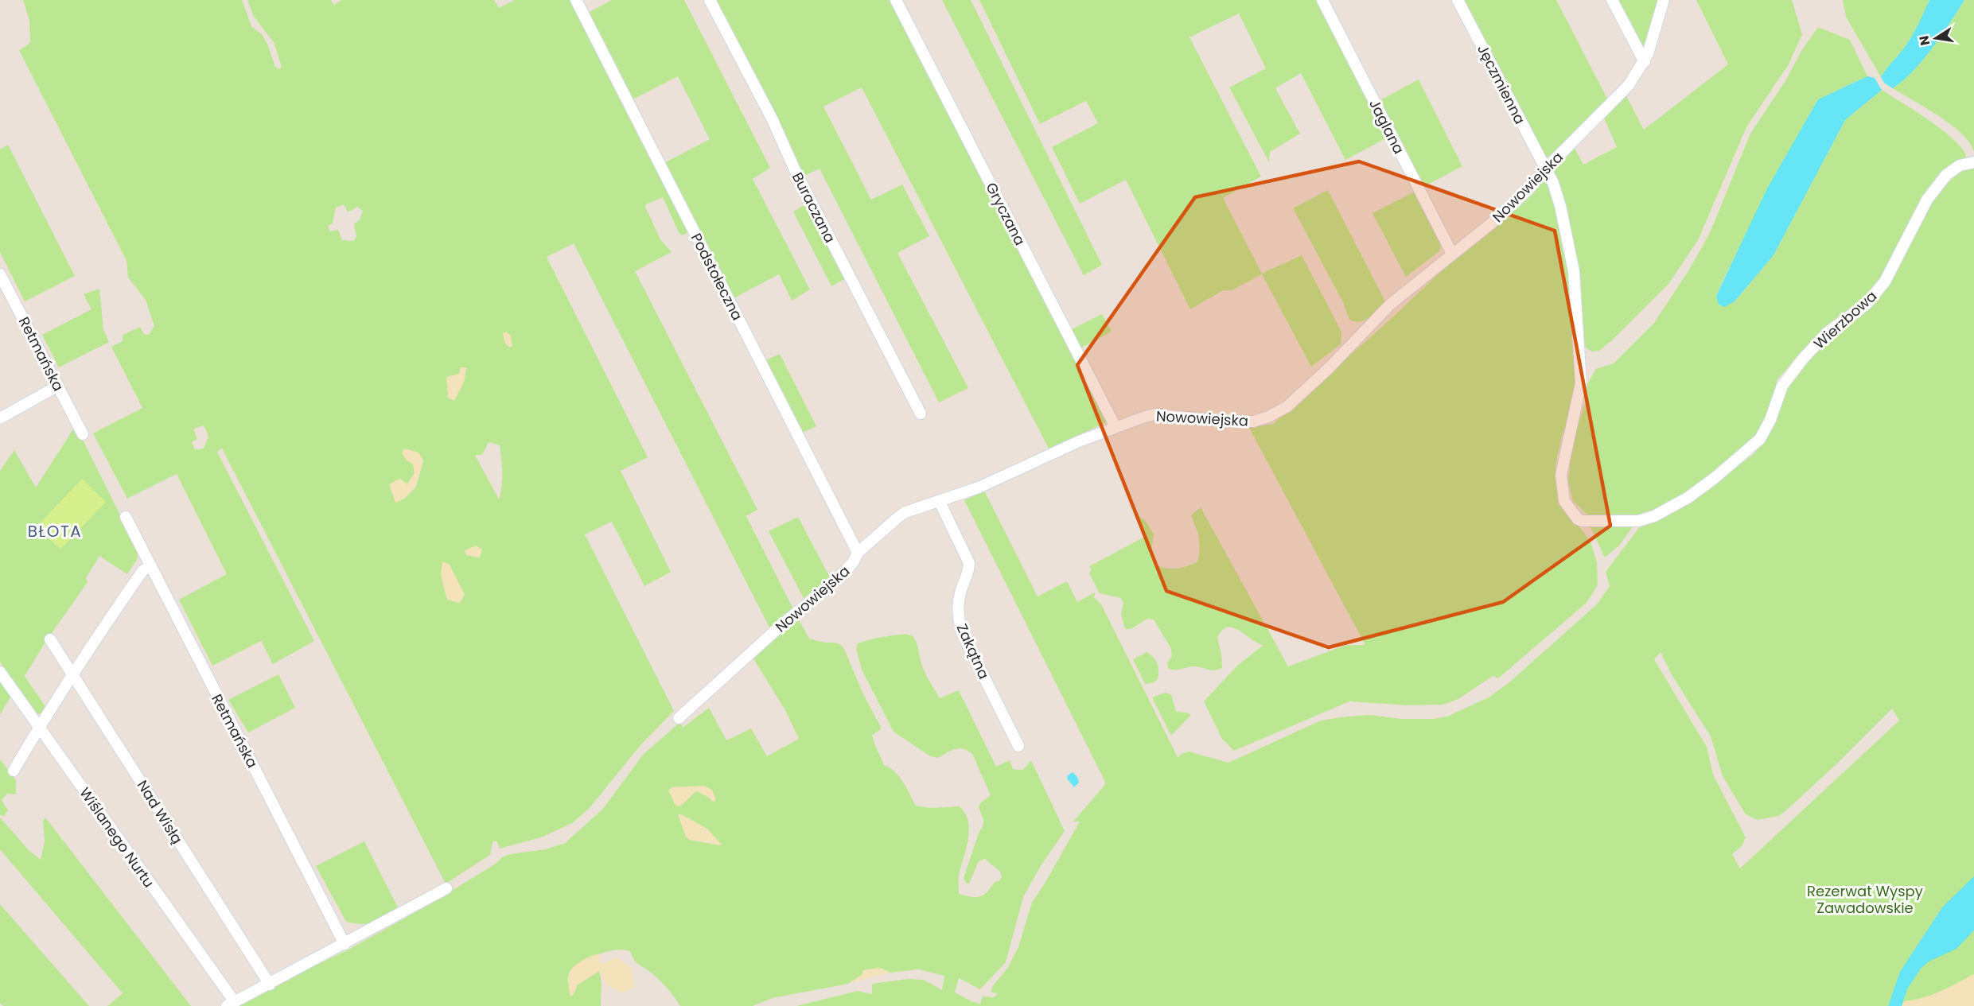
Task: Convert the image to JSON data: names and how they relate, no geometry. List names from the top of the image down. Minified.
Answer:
{"streets":{"street":["Jęczmienna","Jaglana","Nowowiejska","Buraczana","Gryczana","Podstołeczna","Wierzbowa","Retmańska","Zakątna","Nad Wisłą","Wiślanego Nurtu"]},"crossings":[["Jęczmienna","Nowowiejska"],["Jęczmienna","Wierzbowa"],["Jaglana","Nowowiejska"],["Nowowiejska","Gryczana"],["Nowowiejska","Podstołeczna"],["Nowowiejska","Zakątna"]],"districts":["BŁOTA"],"parks":["Rezerwat Wyspy Zawadowskie"],"north":"left"}
